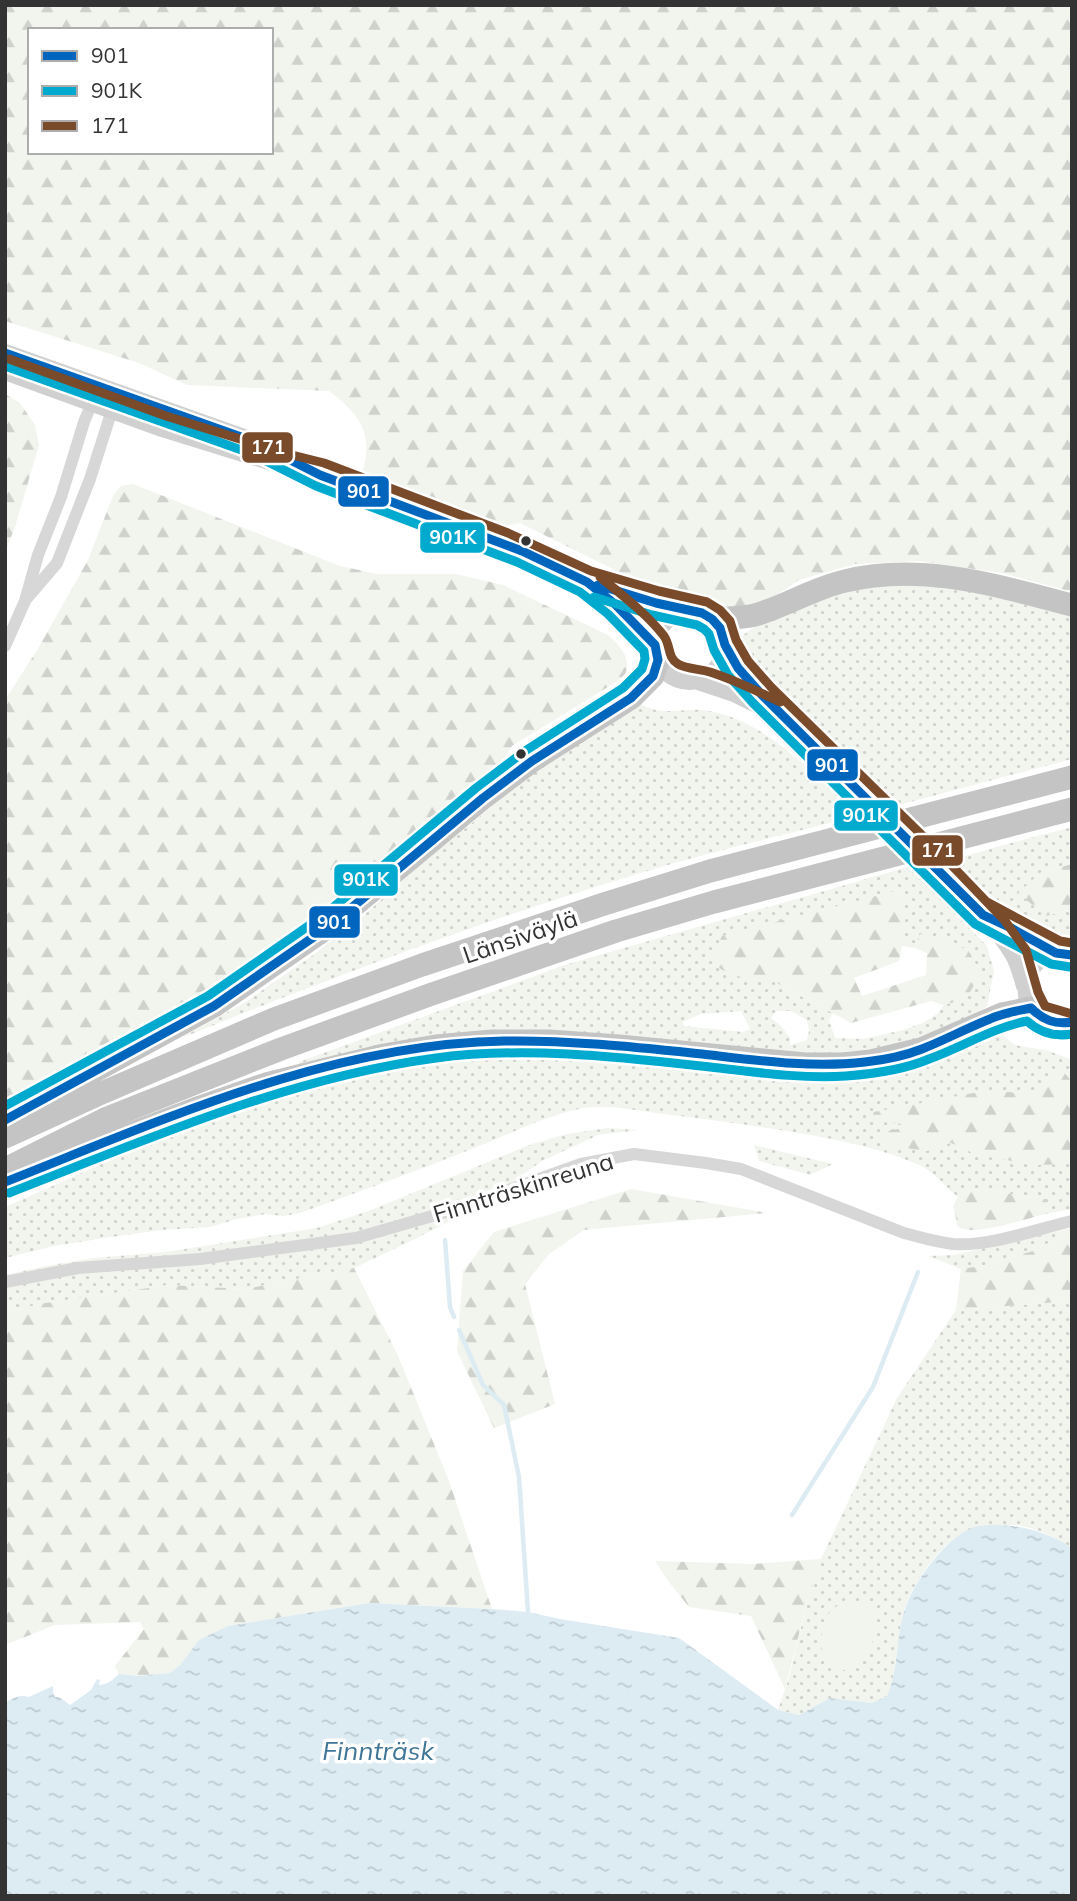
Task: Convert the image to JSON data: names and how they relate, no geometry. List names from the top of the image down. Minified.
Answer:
{"streets":{"highway":["Länsiväylä"],"street":["Finnträskinreuna"]},"water":["Finnträsk"],"lines":["transit line 901","transit line 171","transit line 901K"],"legend":["901","901K","171"]}
